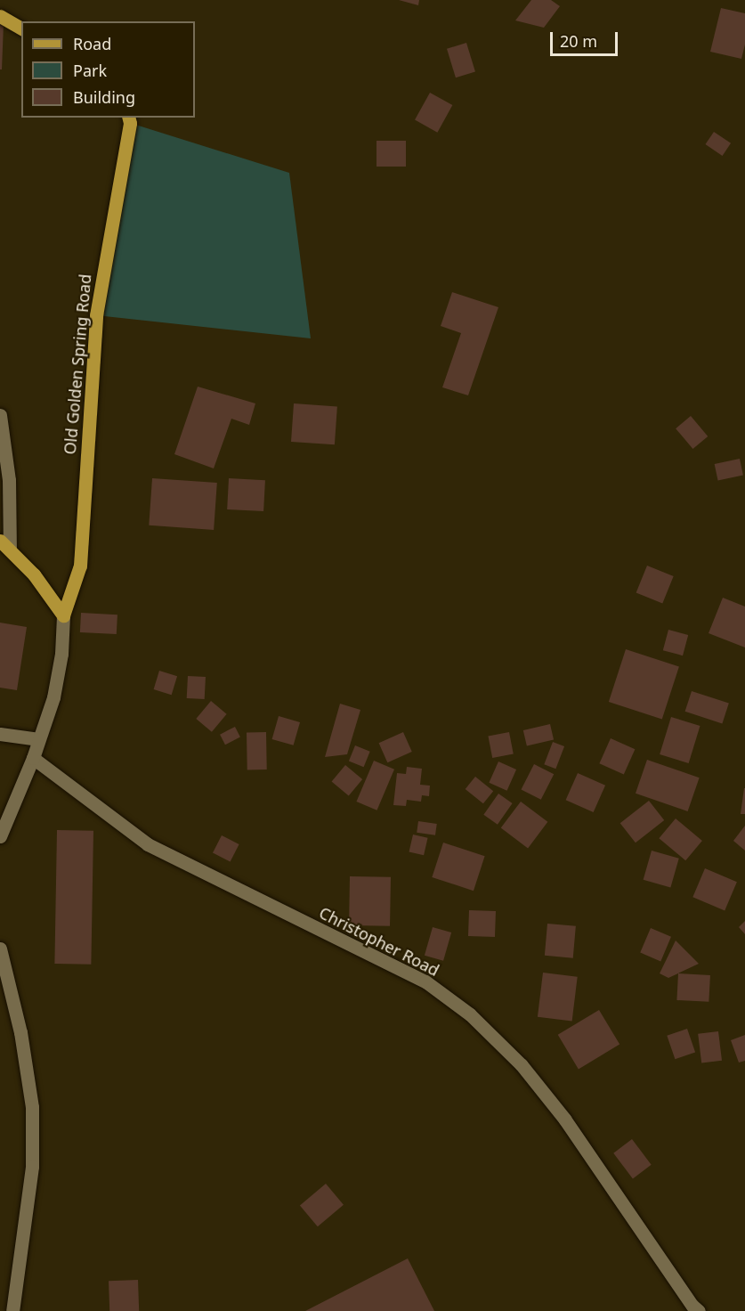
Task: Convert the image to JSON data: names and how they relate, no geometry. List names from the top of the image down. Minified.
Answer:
{"streets":{"main road":["Old Golden Spring Road"],"street":["Christopher Road"]},"legend":["Road","Park","Building"],"scale_bar":"20 m"}
